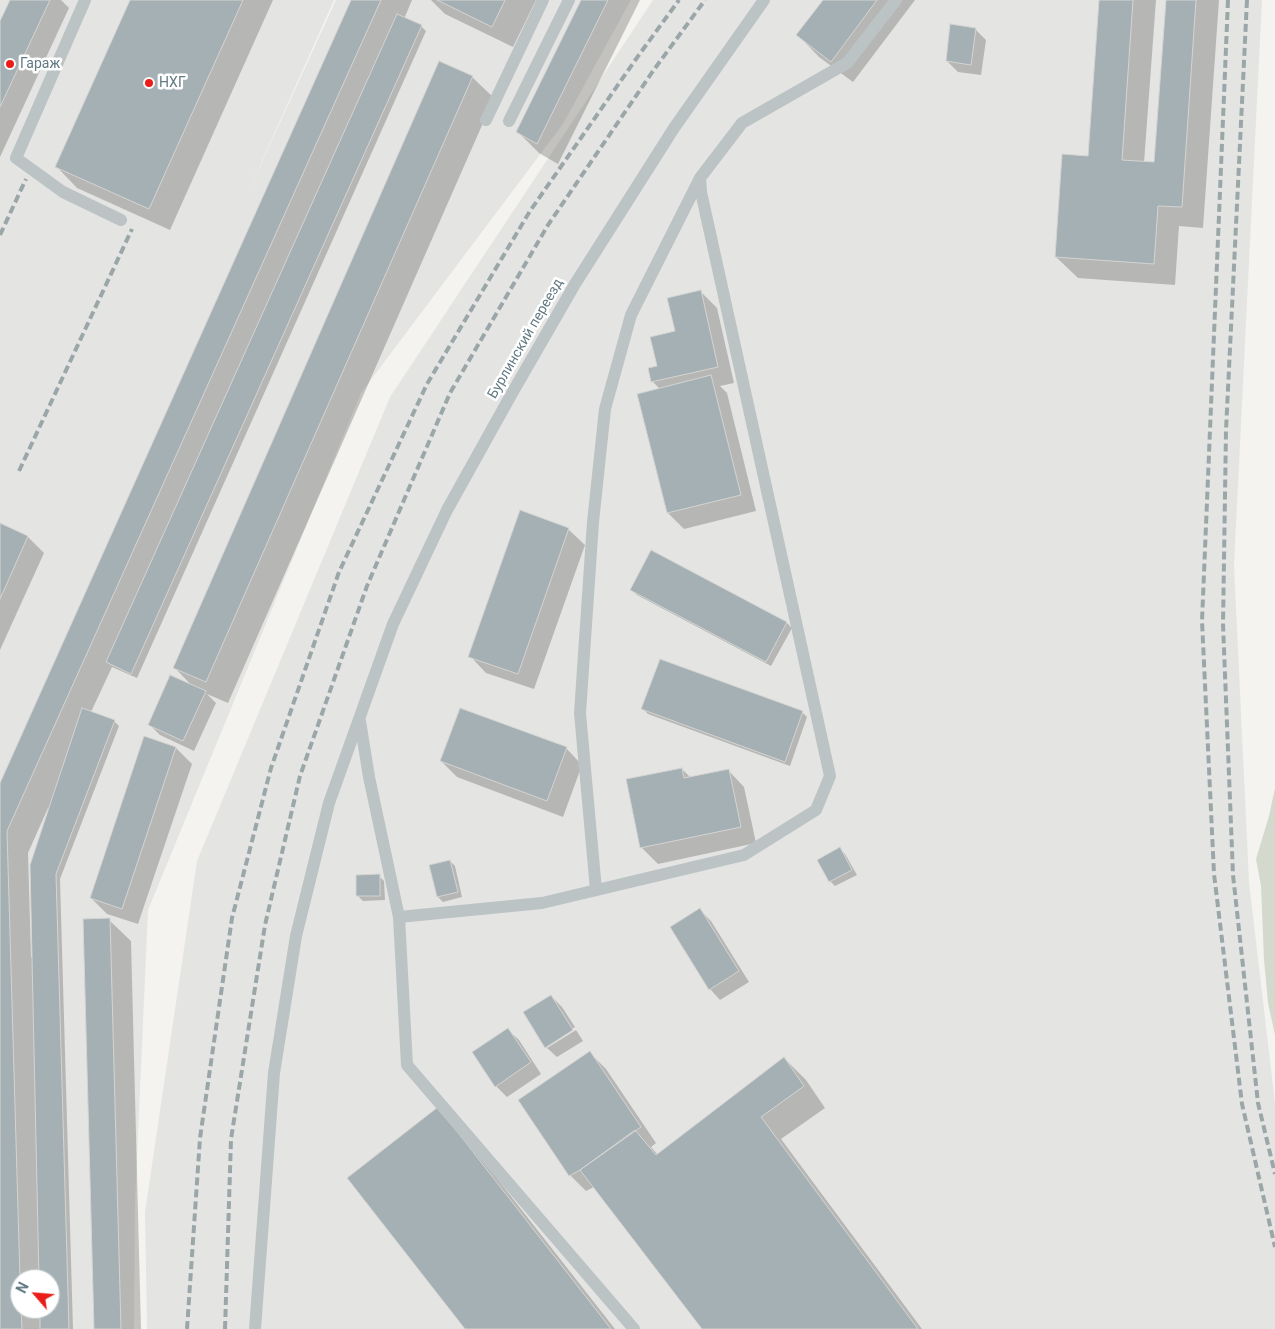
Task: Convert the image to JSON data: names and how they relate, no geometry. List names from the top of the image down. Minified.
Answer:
{"streets":{"lane":["Бурлинский переезд"]},"places":["Гараж","НХГ"],"north":"top left"}
